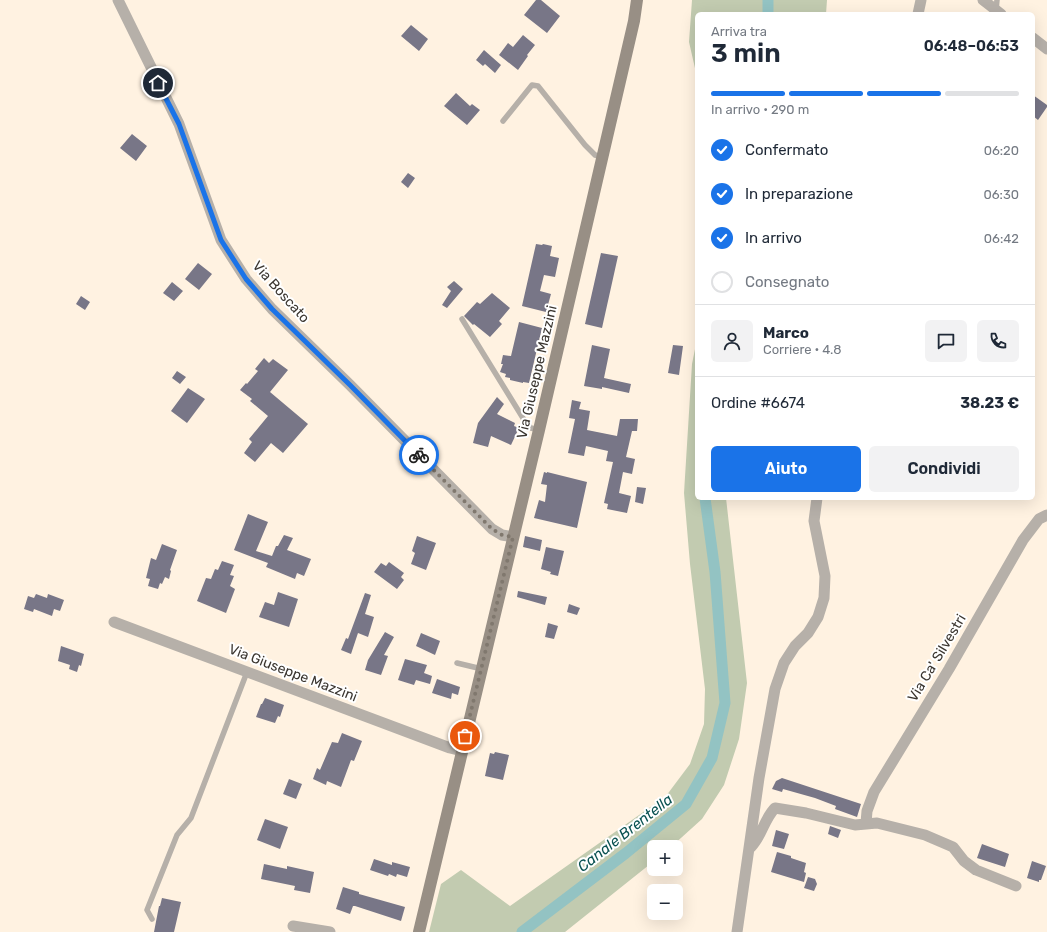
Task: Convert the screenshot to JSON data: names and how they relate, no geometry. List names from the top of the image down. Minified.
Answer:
{"streets":{"main road":["Via Giuseppe Mazzini"],"street":["Via Boscato","Via Ca' Silvestri"]},"crossings":[["Via Boscato","Via Giuseppe Mazzini"]],"water":["Canale Brentella"],"page":{"heading":["3 min","Arriva tra","06:48–06:53"],"panel":["Marco","Corriere · 4.8","Ordine #6674","38.23 €"],"bar":"In arrivo · 290 m","list":[["Confermato","06:20"],["In preparazione","06:30"],["In arrivo","06:42"],"Consegnato"],"buttons":["Aiuto","Condividi"],"map_buttons":["+","−"]}}
